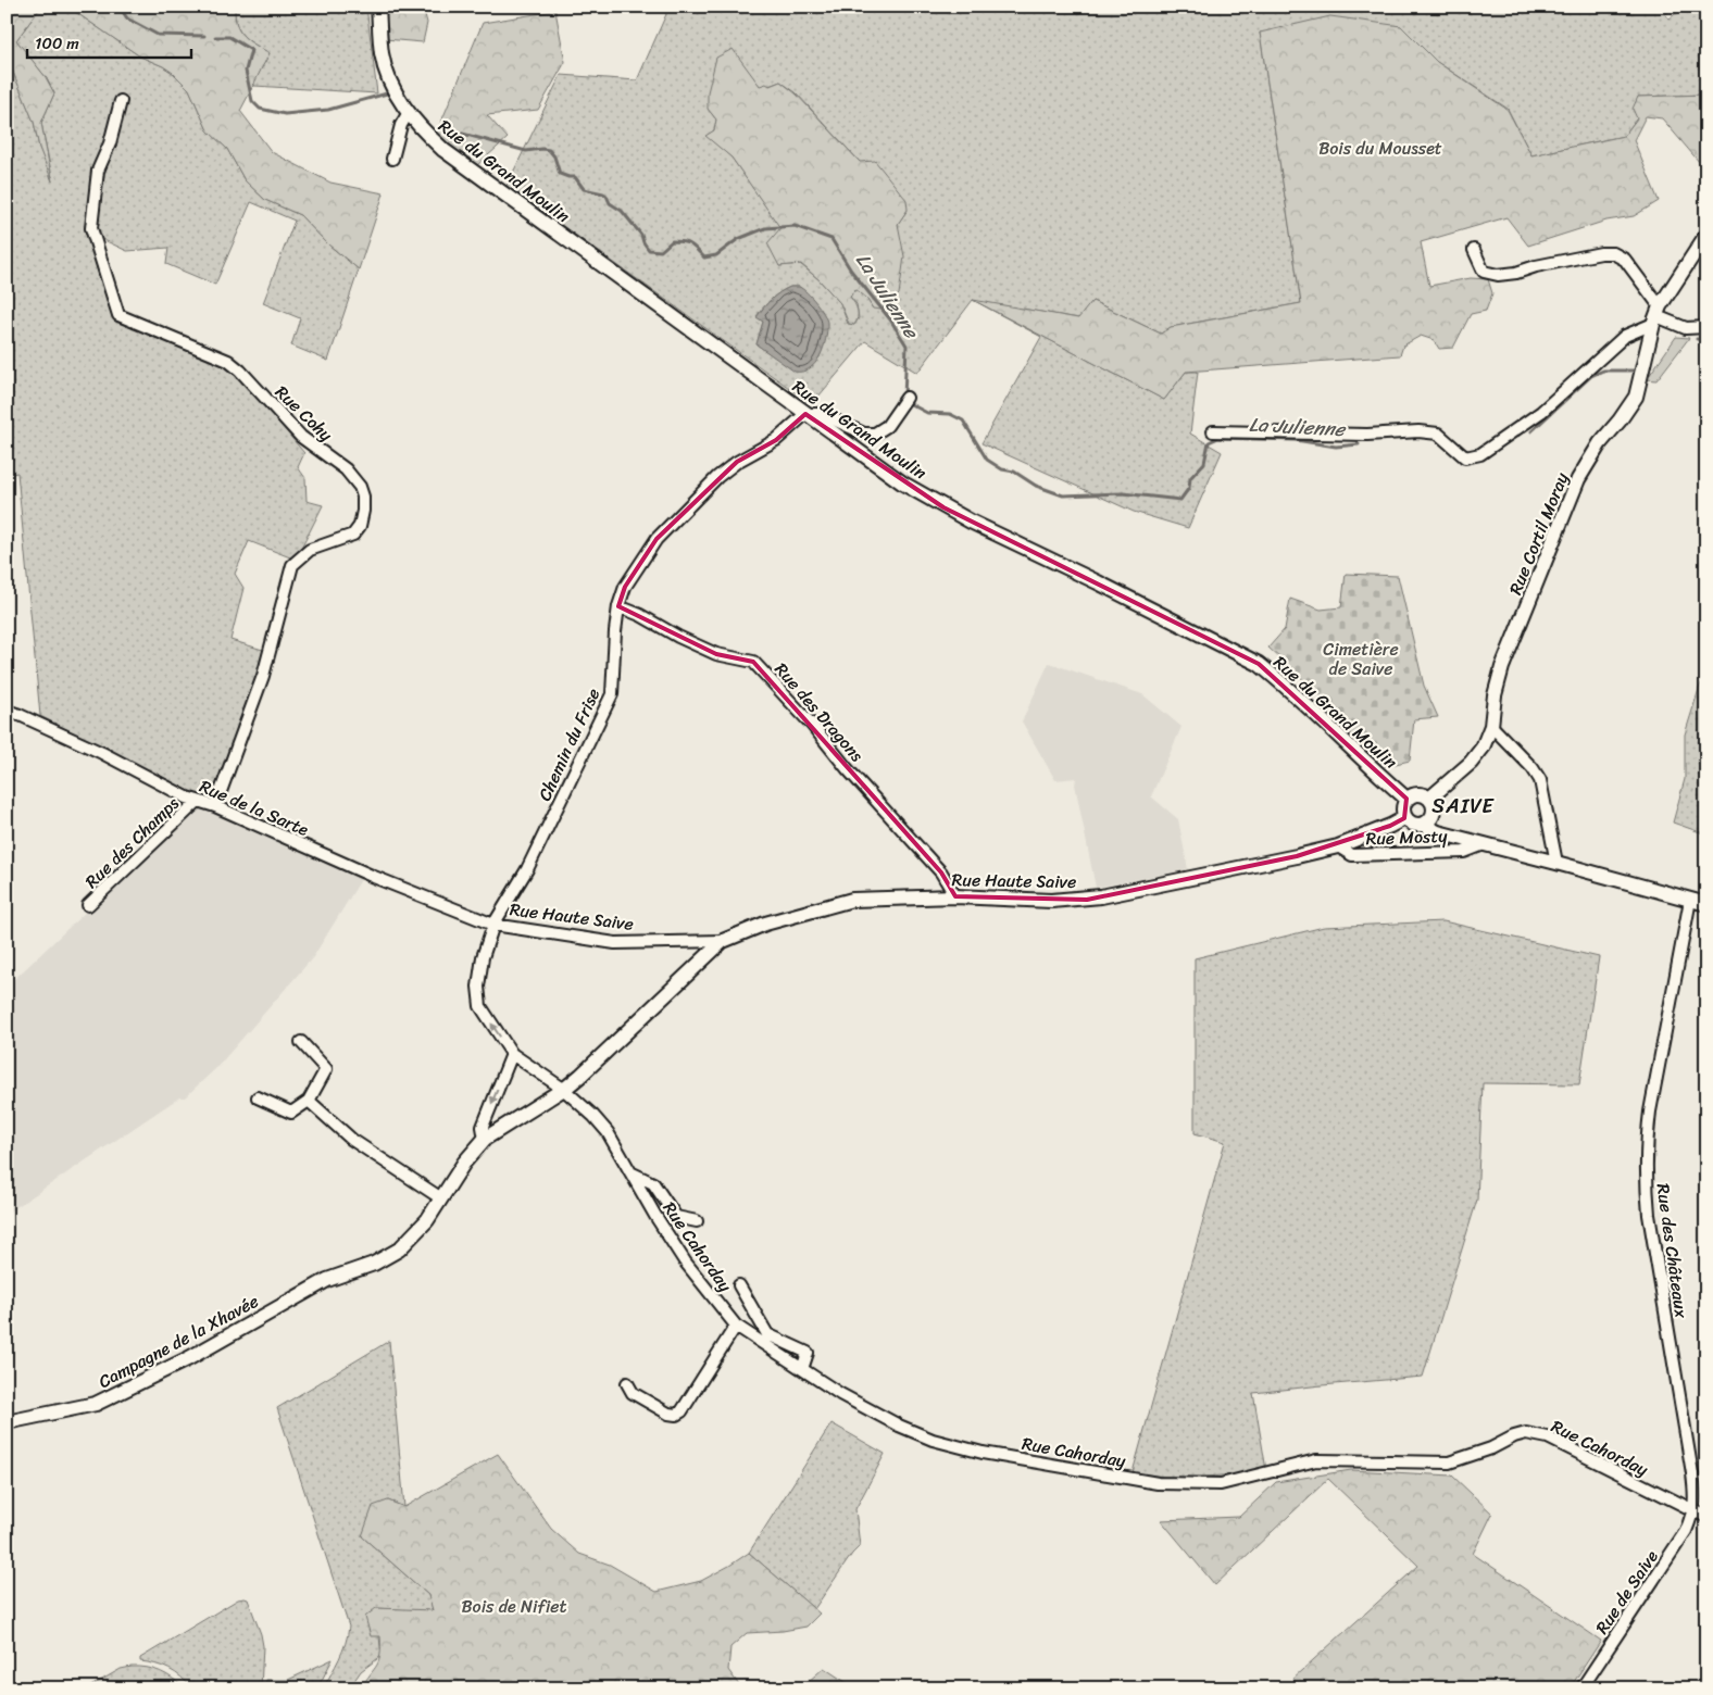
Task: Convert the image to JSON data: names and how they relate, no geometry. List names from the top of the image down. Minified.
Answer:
{"streets":{"street":["Rue du Grand Moulin","Rue Cohy","Rue Cortil Moray","Rue des Dragons","Chemin du Frise","Rue de la Sarte","Rue Mosty","Rue des Champs","Rue Haute Saive","Rue Cahorday","Rue des Châteaux","Campagne de la Xhavée","Rue de Saive"]},"crossings":[["Rue du Grand Moulin","Chemin du Frise"],["Rue du Grand Moulin","Rue Mosty"],["Rue Cohy","Rue de la Sarte"],["Rue des Dragons","Chemin du Frise"],["Rue des Dragons","Rue Haute Saive"],["Chemin du Frise","Rue de la Sarte"],["Chemin du Frise","Rue Haute Saive"],["Rue de la Sarte","Rue des Champs"],["Rue de la Sarte","Rue Haute Saive"],["Rue Mosty","Rue Haute Saive"],["Rue Mosty","Rue des Châteaux"],["Rue Haute Saive","Rue Cahorday"],["Rue Haute Saive","Campagne de la Xhavée"],["Rue Cahorday","Rue des Châteaux"],["Rue Cahorday","Rue de Saive"],["Rue des Châteaux","Rue de Saive"]],"districts":["SAIVE"],"water":["La Julienne"],"parks":["Bois du Mousset","Cimetière de Saive","Bois de Nifiet"],"scale_bar":"100 m"}
